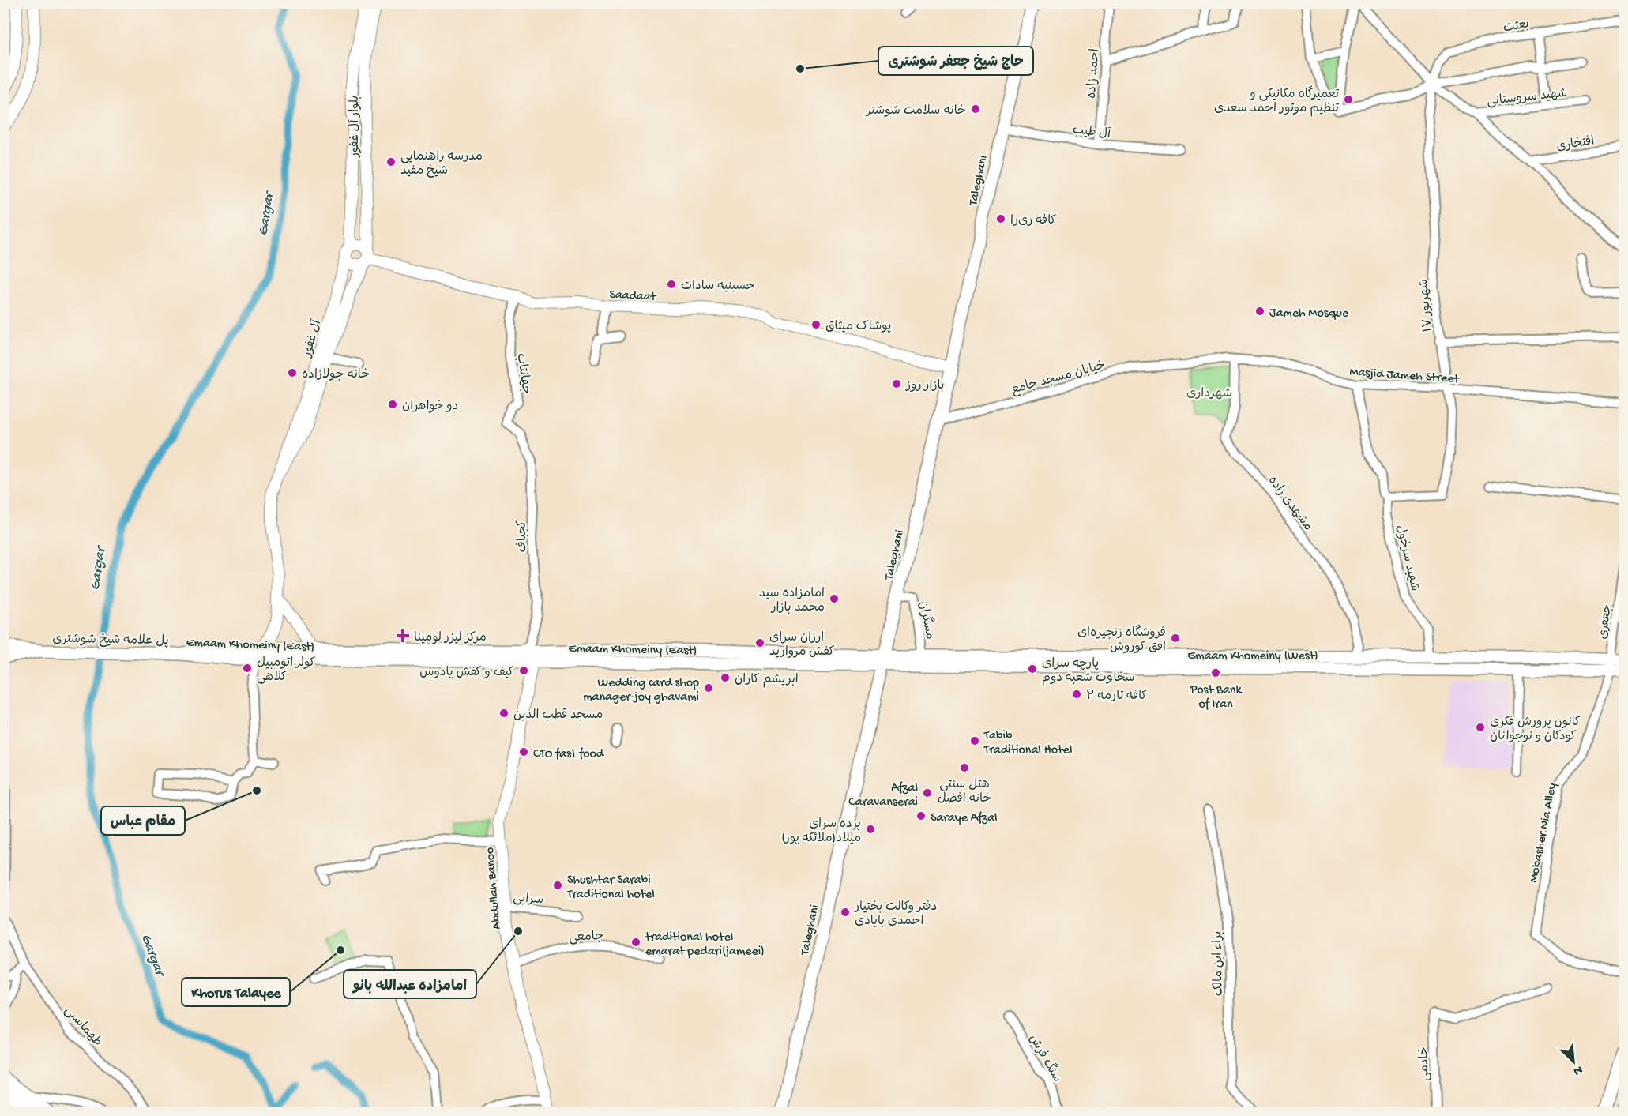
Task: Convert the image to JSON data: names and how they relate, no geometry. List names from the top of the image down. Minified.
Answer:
{"streets":{"main road":["Taleghani","پل علامه شیخ شوشتری","Emaam Khomeiny (East)","Emaam Khomeiny (West)"],"street":["بعثت","احمد زاده","شهید سروستانی","بلوار آل غفور","آل طیب","افتخاری","Saadaat","۱۷ شهریور","آل غفور","جهانتاب","Masjid Jameh Street","خیابان مسجد جامع","مشهدی زاده","کجباف","شهید سرخول","مسگران","جعفری","Mobasher Nia Alley","Abdullah Banoo","سرابی","جامعی","براء ابن مالک","طهماسبی","سنگ فرش","خادمی"]},"crossings":[["بعثت","۱۷ شهریور"],["احمد زاده","آل طیب"],["بلوار آل غفور","Saadaat"],["بلوار آل غفور","آل غفور"],["آل طیب","Taleghani"],["Taleghani","Saadaat"],["Taleghani","خیابان مسجد جامع"],["Taleghani","Emaam Khomeiny (East)"],["Taleghani","Emaam Khomeiny (West)"],["Saadaat","آل غفور"],["Saadaat","جهانتاب"],["۱۷ شهریور","Masjid Jameh Street"],["۱۷ شهریور","شهید سرخول"],["آل غفور","Emaam Khomeiny (East)"],["جهانتاب","کجباف"],["Masjid Jameh Street","خیابان مسجد جامع"],["Masjid Jameh Street","مشهدی زاده"],["مشهدی زاده","Emaam Khomeiny (West)"],["کجباف","Emaam Khomeiny (East)"],["شهید سرخول","Emaam Khomeiny (West)"],["مسگران","Emaam Khomeiny (West)"],["جعفری","Emaam Khomeiny (West)"],["جعفری","Mobasher Nia Alley"],["پل علامه شیخ شوشتری","Emaam Khomeiny (East)"],["Emaam Khomeiny (East)","Emaam Khomeiny (West)"],["Emaam Khomeiny (East)","Abdullah Banoo"],["Emaam Khomeiny (West)","Mobasher Nia Alley"],["Abdullah Banoo","سرابی"],["Abdullah Banoo","جامعی"]],"water":["Gargar"],"parks":["شهرداری"],"places":{"other":["حاج شیخ جعفر شوشتری","تعمیرگاه مکانیکی و تنظیم موتور احمد سعدی","خانه سلامت شوشتر","مدرسه راهنمایی شیخ مفید","کافه‌ ری‌را","حسینیه سادات","Jameh Mosque","پوشاک میثاق","خانه جولازاده","بازار روز","دو خواهران","امامزاده سید محمد بازار","فروشگاه زنجیره‌ای افق کوروش","ارزان سرای کفش مروارید","کولر اتومبیل کلاهی","پارچه سرای سخاوت شعبه دوم","کیف و کفش پادوس","Post Bank of Iran","ابریشم کاران","Wedding card shop manager-joy ghavami","کافه تارمه ۲","مسجد قطب الدین","کانون پرورش فکری کودکان و نوجوانان","Tabib Traditional Hotel","CTO fast food","هتل سنتی خانه افضل","مقام عباس","Afzal Caravanserai","Saraye Afzal","پرده سرای میلاد(ملائکه پور)","Shushtar Sarabi Traditional hotel","دفتر وکالت بختیار احمدی بابادی","امامزاده عبدالله بانو","traditional hotel emarat pedari(jameei)","Khorus Talayee"],"health":["مرکز لیزر لومینا"]},"north":"bottom right"}
